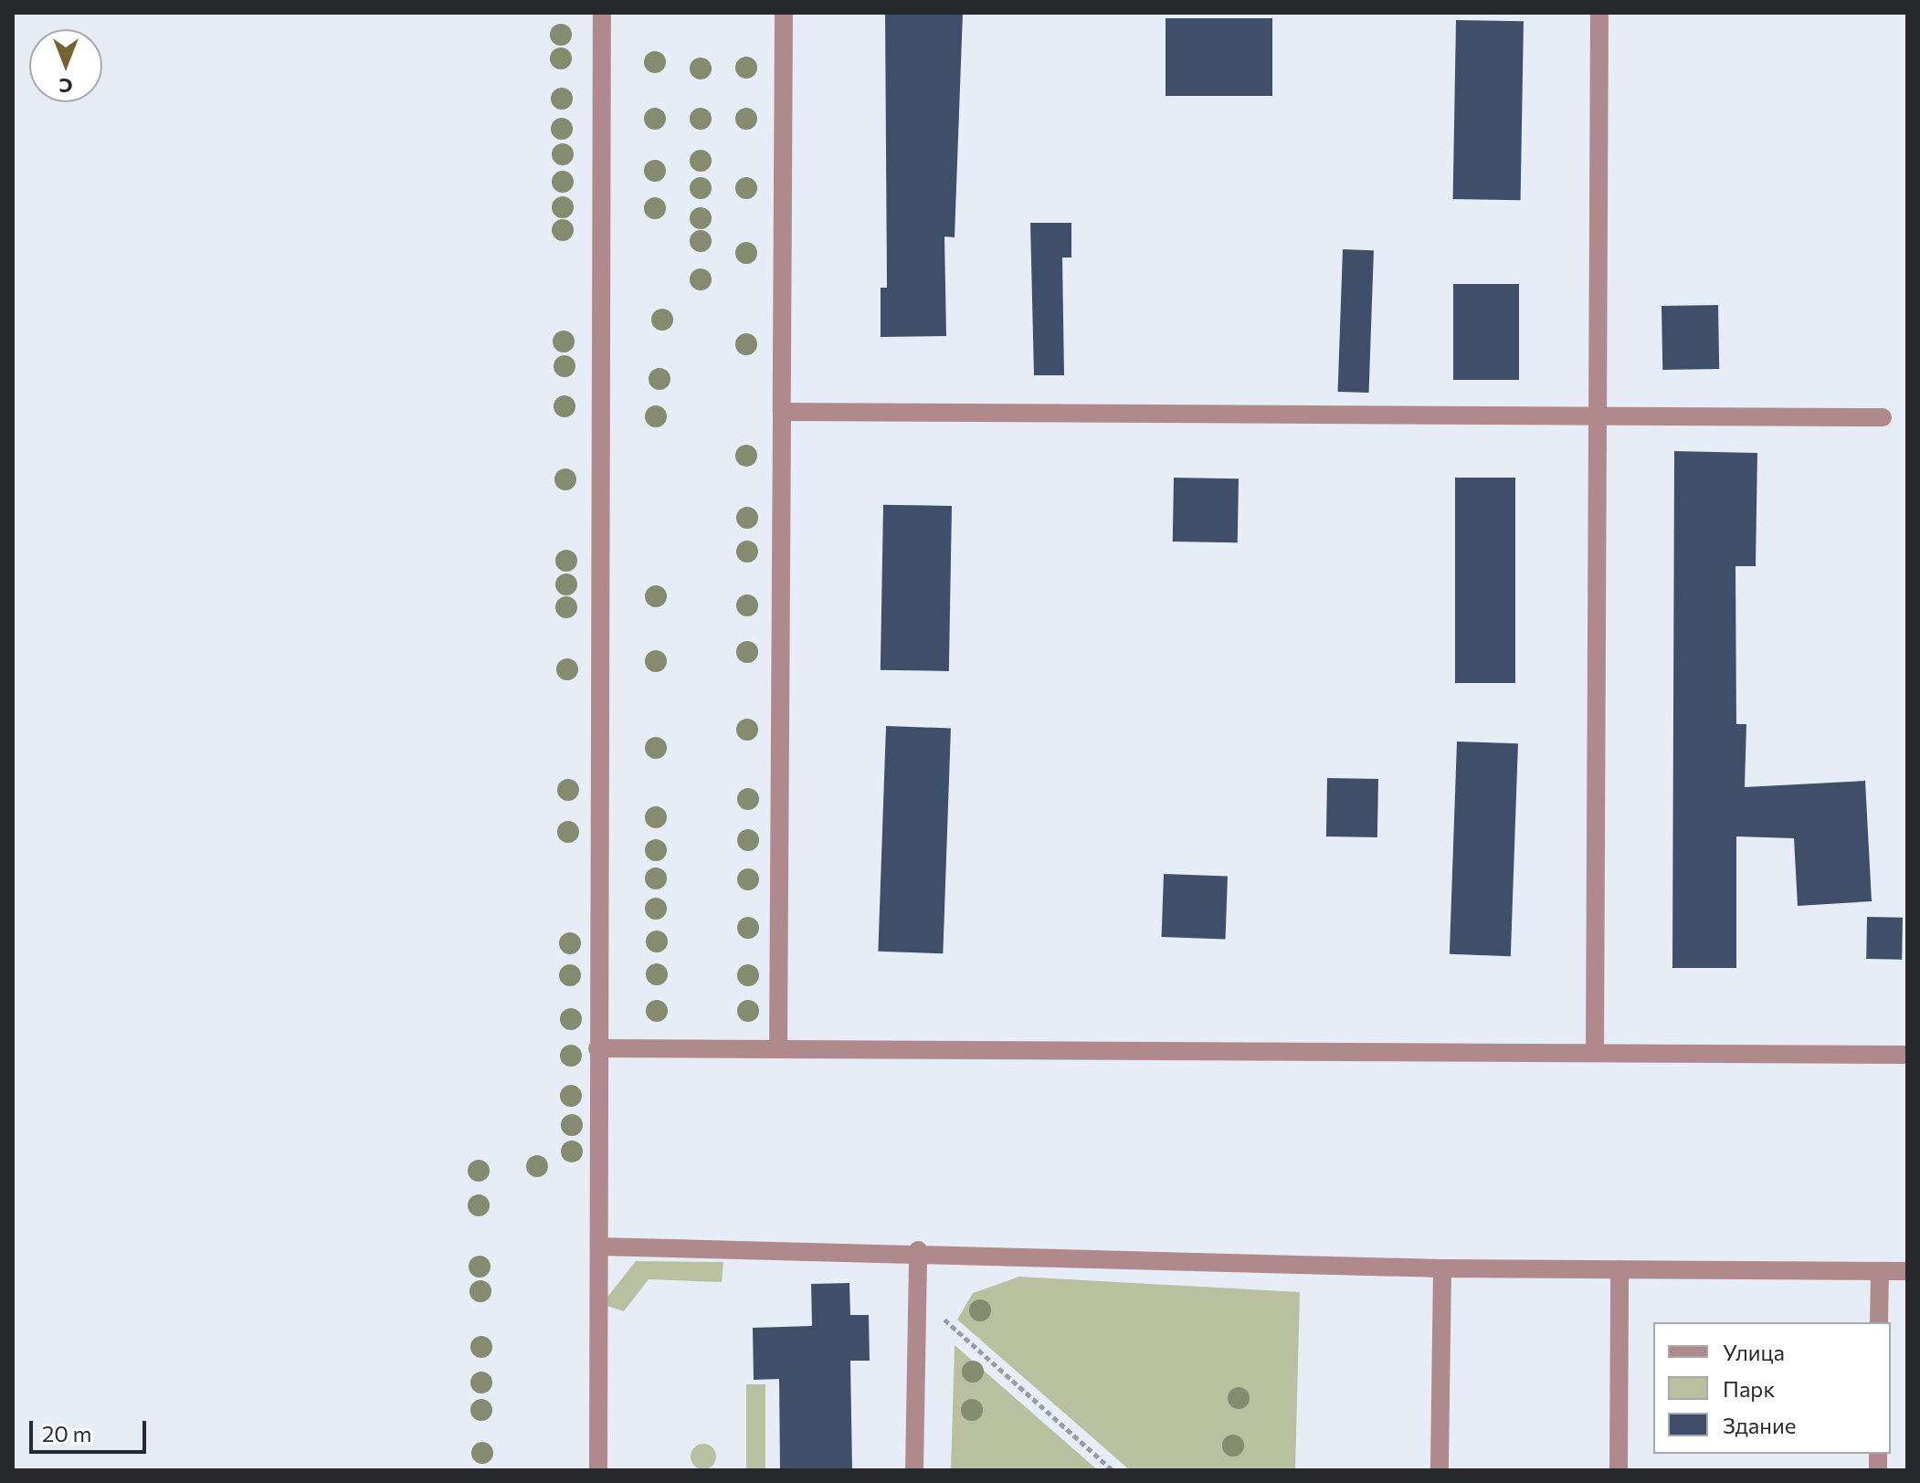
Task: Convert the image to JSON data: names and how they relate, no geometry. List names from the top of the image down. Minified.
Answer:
{"legend":["Улица","Парк","Здание"],"scale_bar":"20 m","north":"bottom"}
